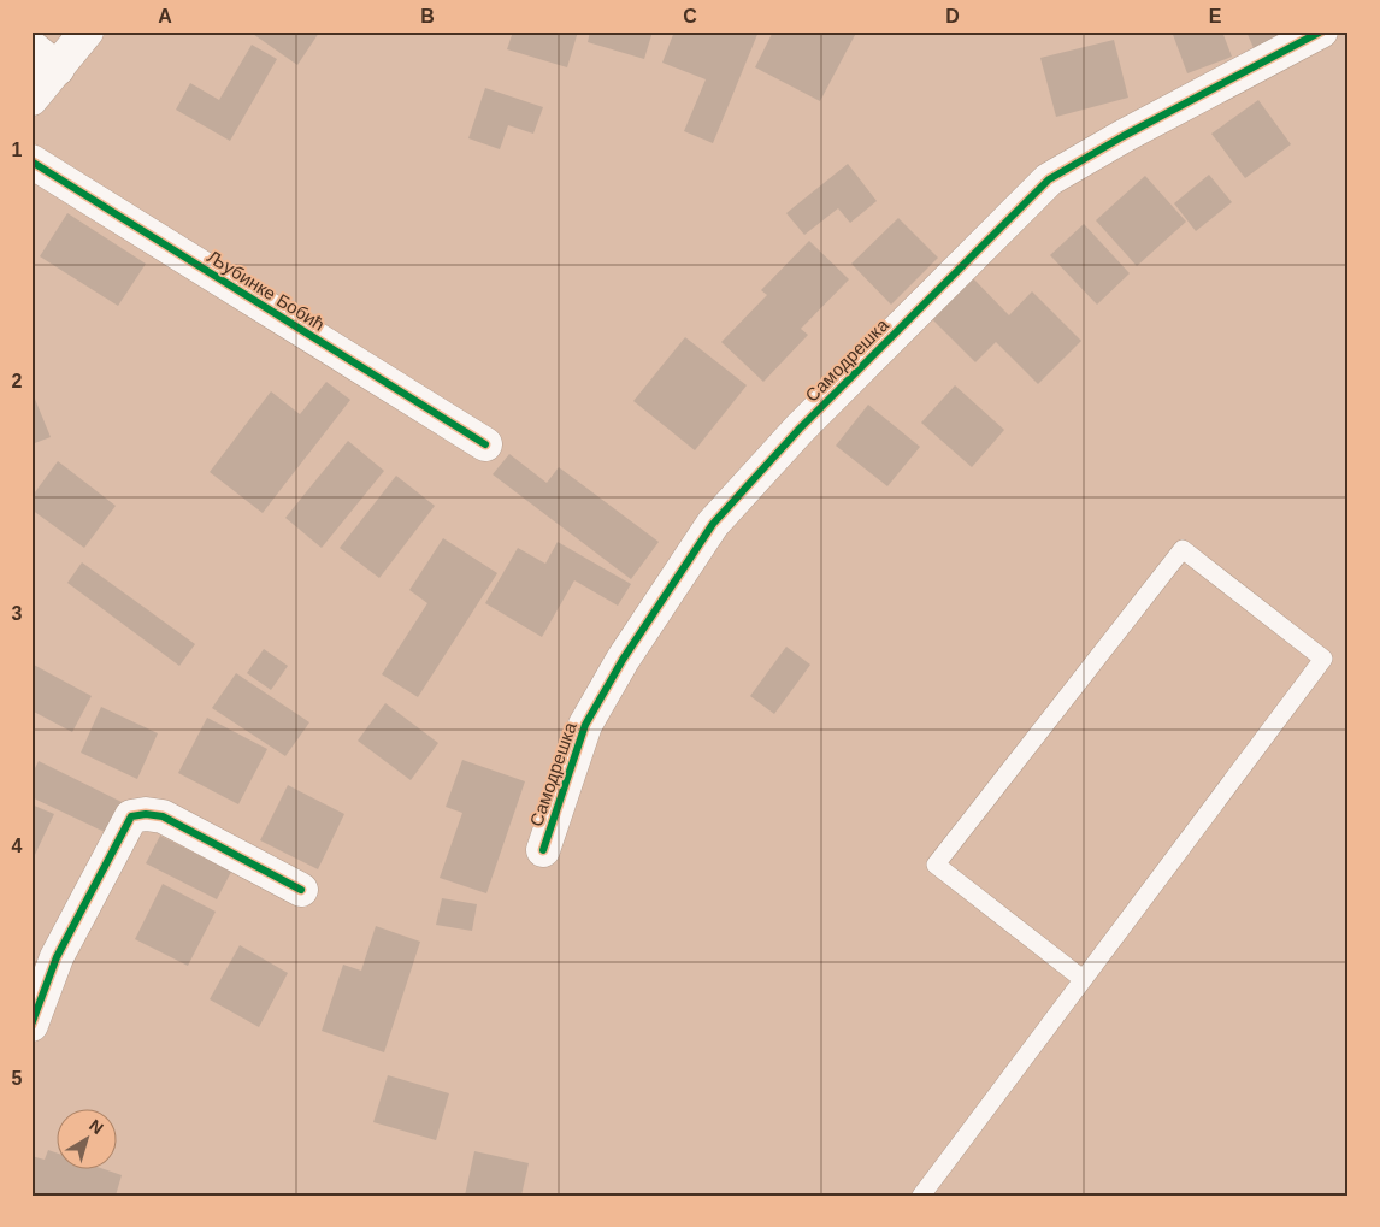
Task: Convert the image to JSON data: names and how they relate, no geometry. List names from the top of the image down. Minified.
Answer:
{"streets":{"street":["Љубинке Бобић","Самодрешка"]},"north":"top right","grid":{"columns":["A","B","C","D","E"],"rows":["1","2","3","4","5"]}}
